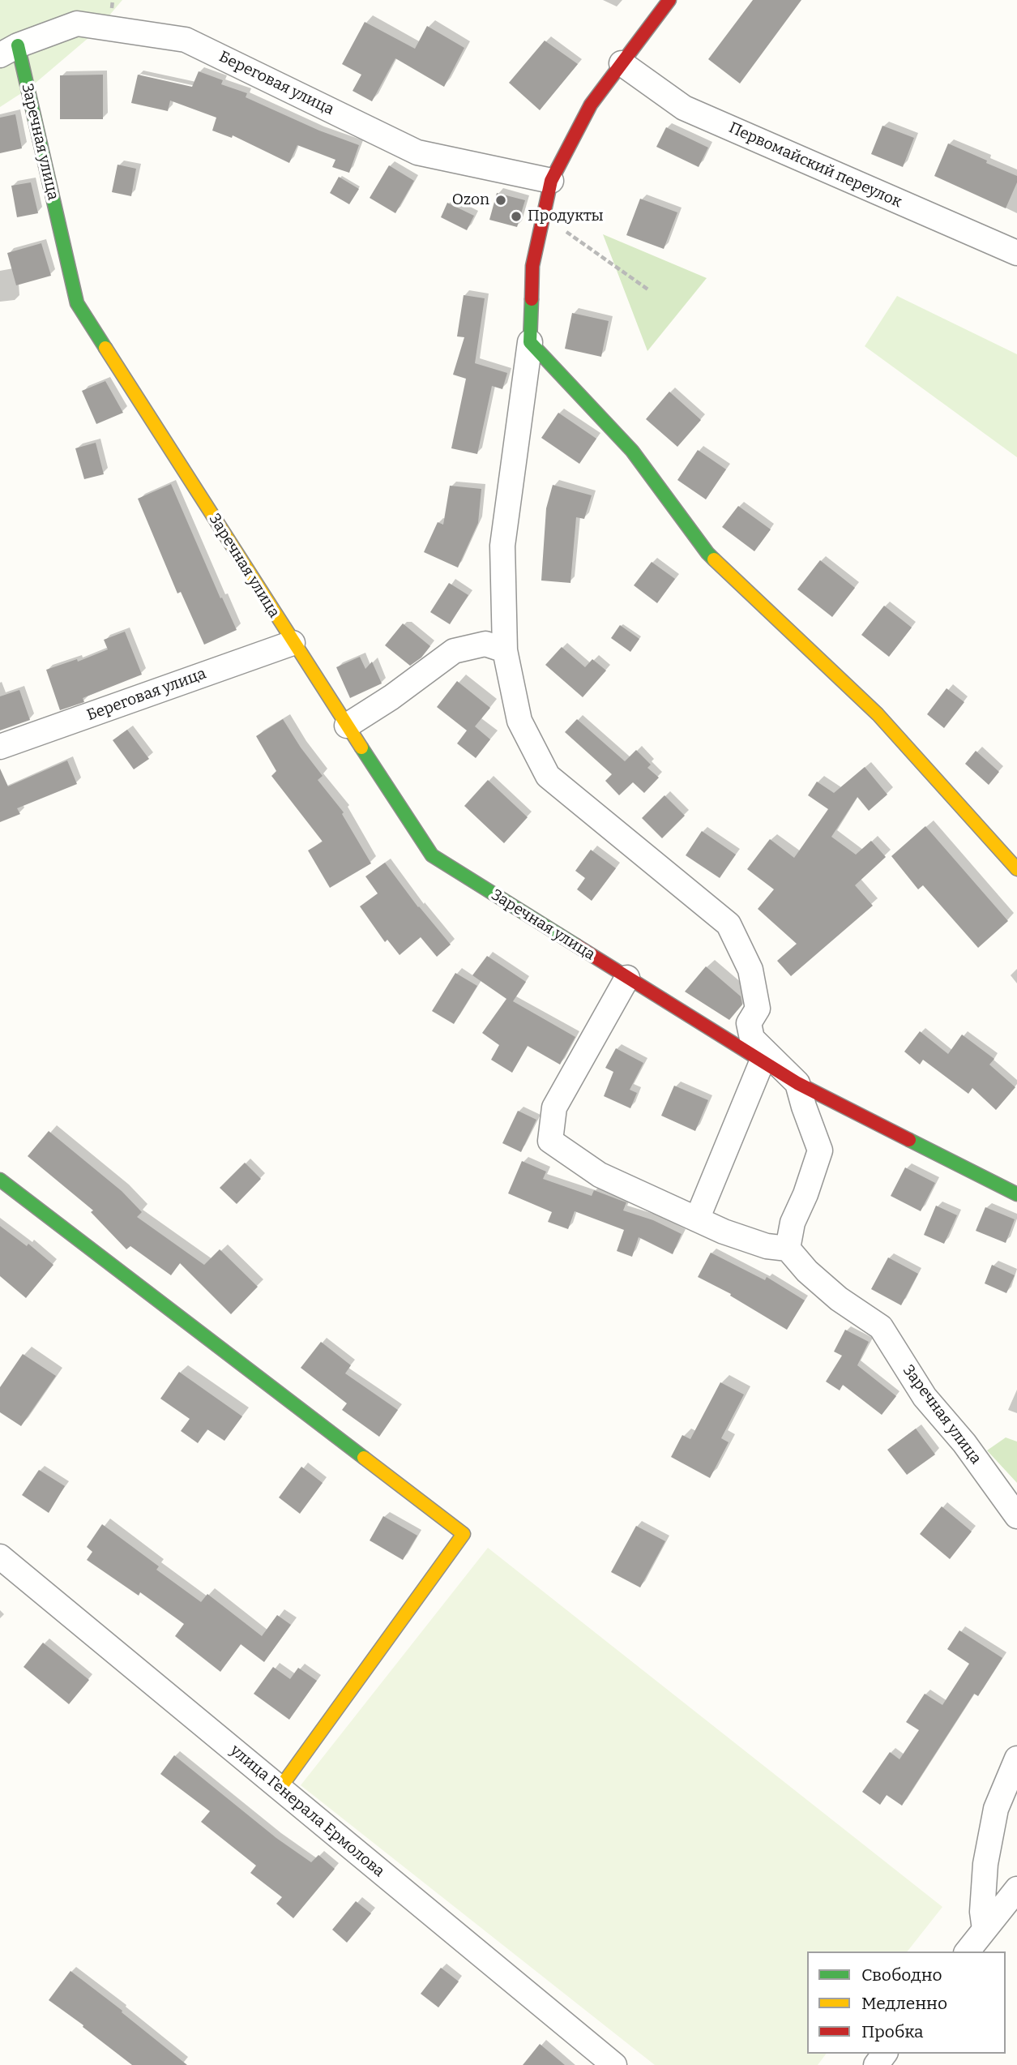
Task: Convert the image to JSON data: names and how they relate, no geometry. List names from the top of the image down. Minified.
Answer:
{"streets":{"street":["Береговая улица","Заречная улица","Первомайский переулок","улица Генерала Ермолова"]},"crossings":[["Береговая улица","Заречная улица"],["Заречная улица","Первомайский переулок"]],"places":["Ozon","Продукты"],"legend":["Свободно","Медленно","Пробка"]}
